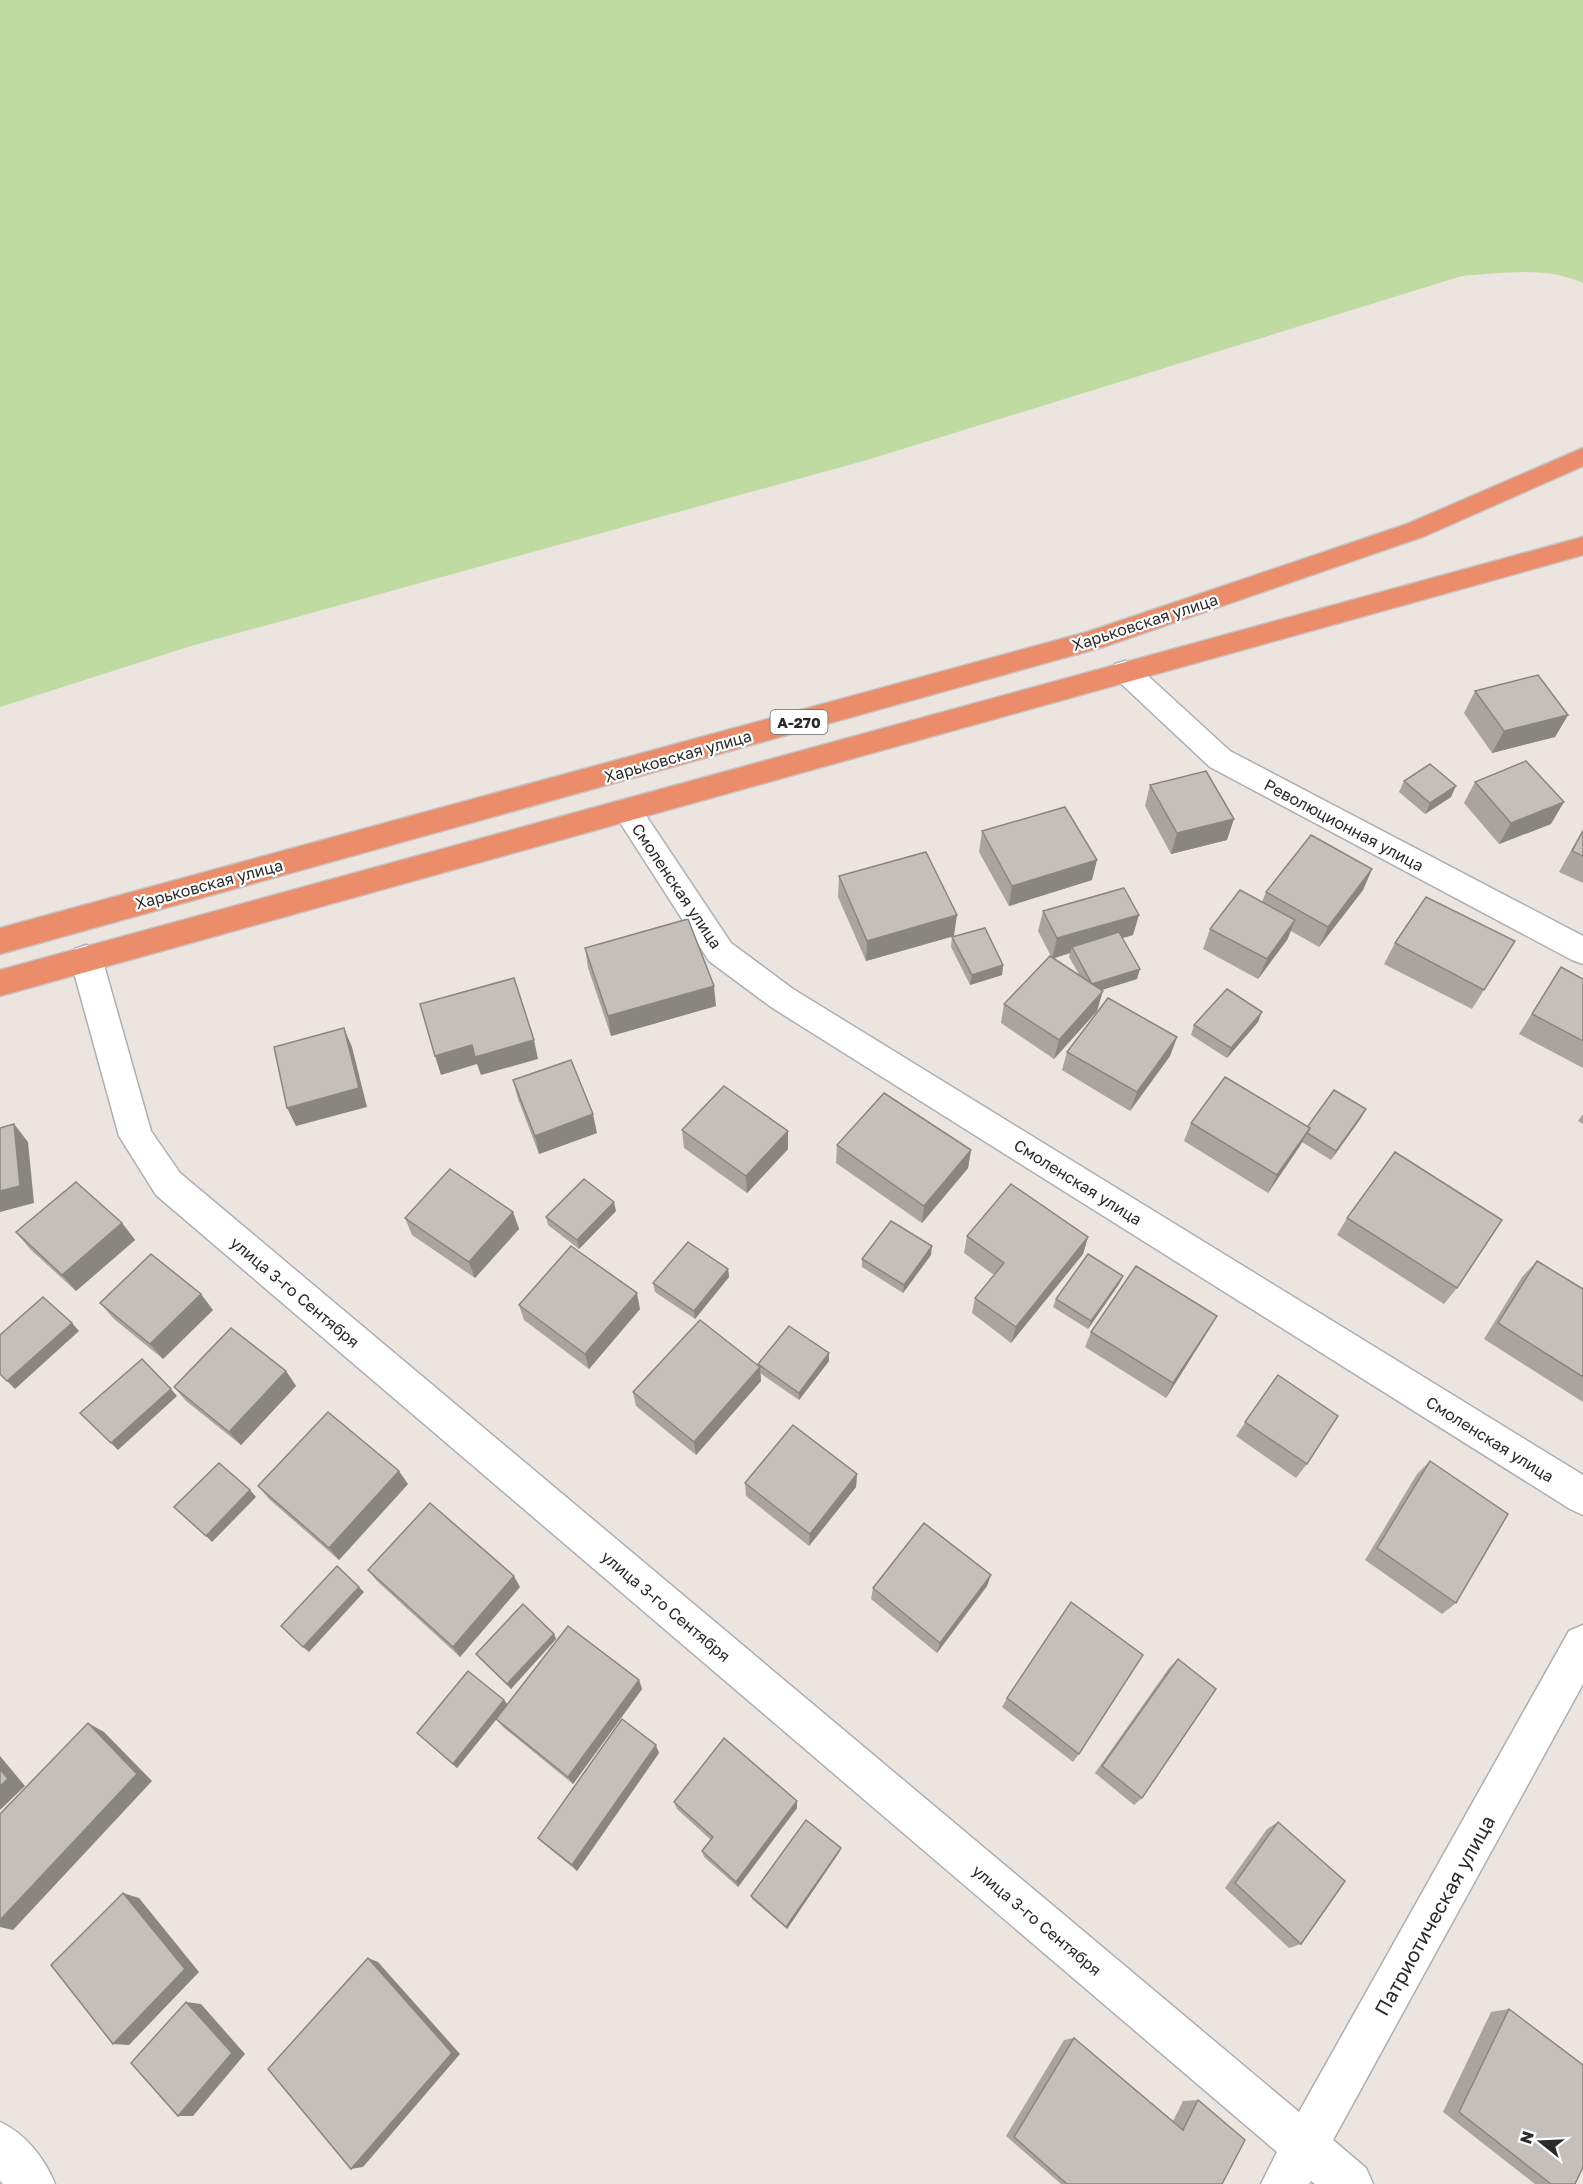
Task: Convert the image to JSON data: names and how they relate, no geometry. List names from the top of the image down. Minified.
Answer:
{"streets":{"highway":["Харьковская улица","А-270"],"street":["Революционная улица","Смоленская улица","улица 3-го Сентября","Патриотическая улица"]},"crossings":[["А-270","Революционная улица"],["А-270","Смоленская улица"],["А-270","улица 3-го Сентября"],["улица 3-го Сентября","Патриотическая улица"]],"north":"left"}
